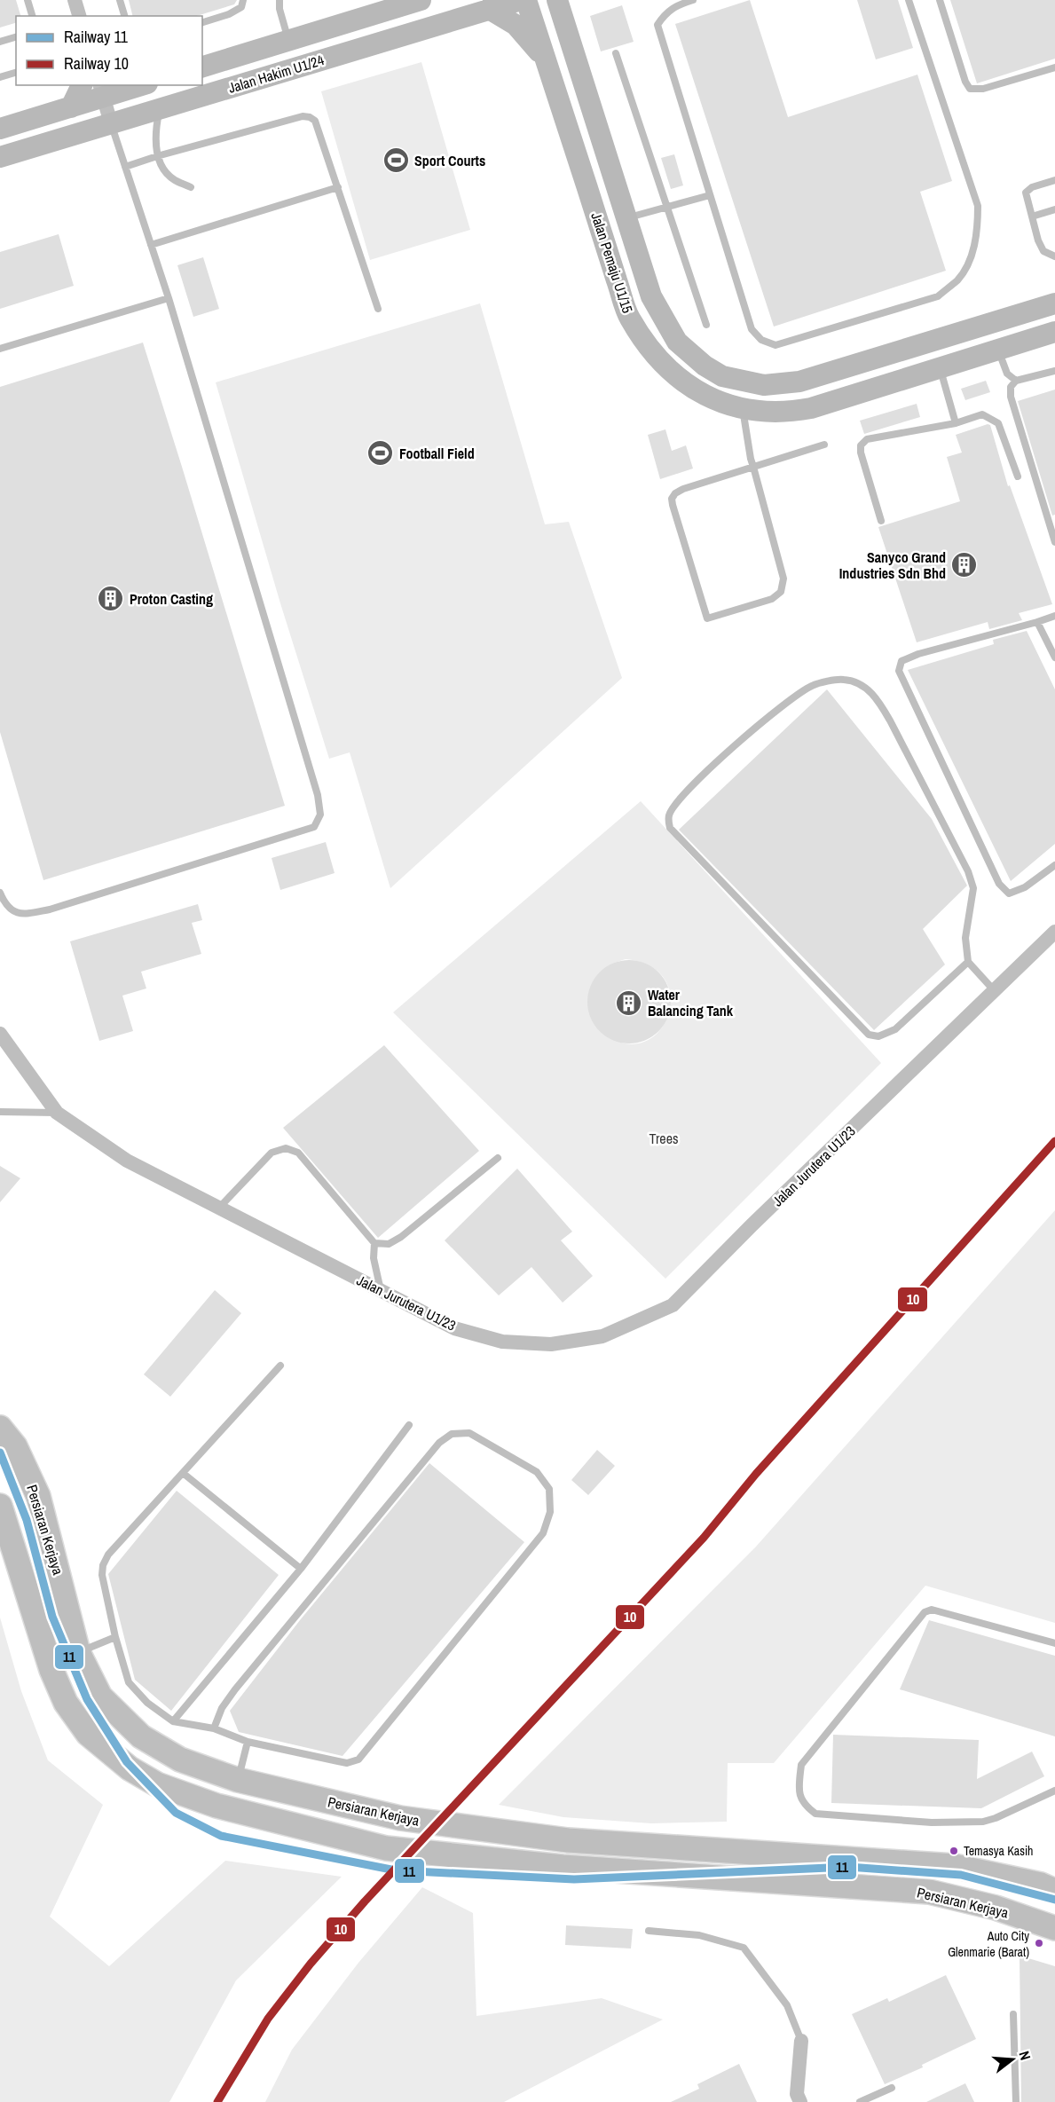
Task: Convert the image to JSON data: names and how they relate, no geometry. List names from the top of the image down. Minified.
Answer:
{"streets":{"main road":["Persiaran Kerjaya"],"street":["Jalan Hakim U1/24","Jalan Pemaju U1/15","Jalan Jurutera U1/23"]},"parks":["Trees"],"places":{"sports":["Sport Courts","Football Field"],"building":["Sanyco Grand Industries Sdn Bhd","Proton Casting","Water Balancing Tank"],"other":["Temasya Kasih","Auto City Glenmarie (Barat)"]},"lines":["rail line 10","rail line 11"],"legend":["Railway 11","Railway 10"],"north":"right"}
